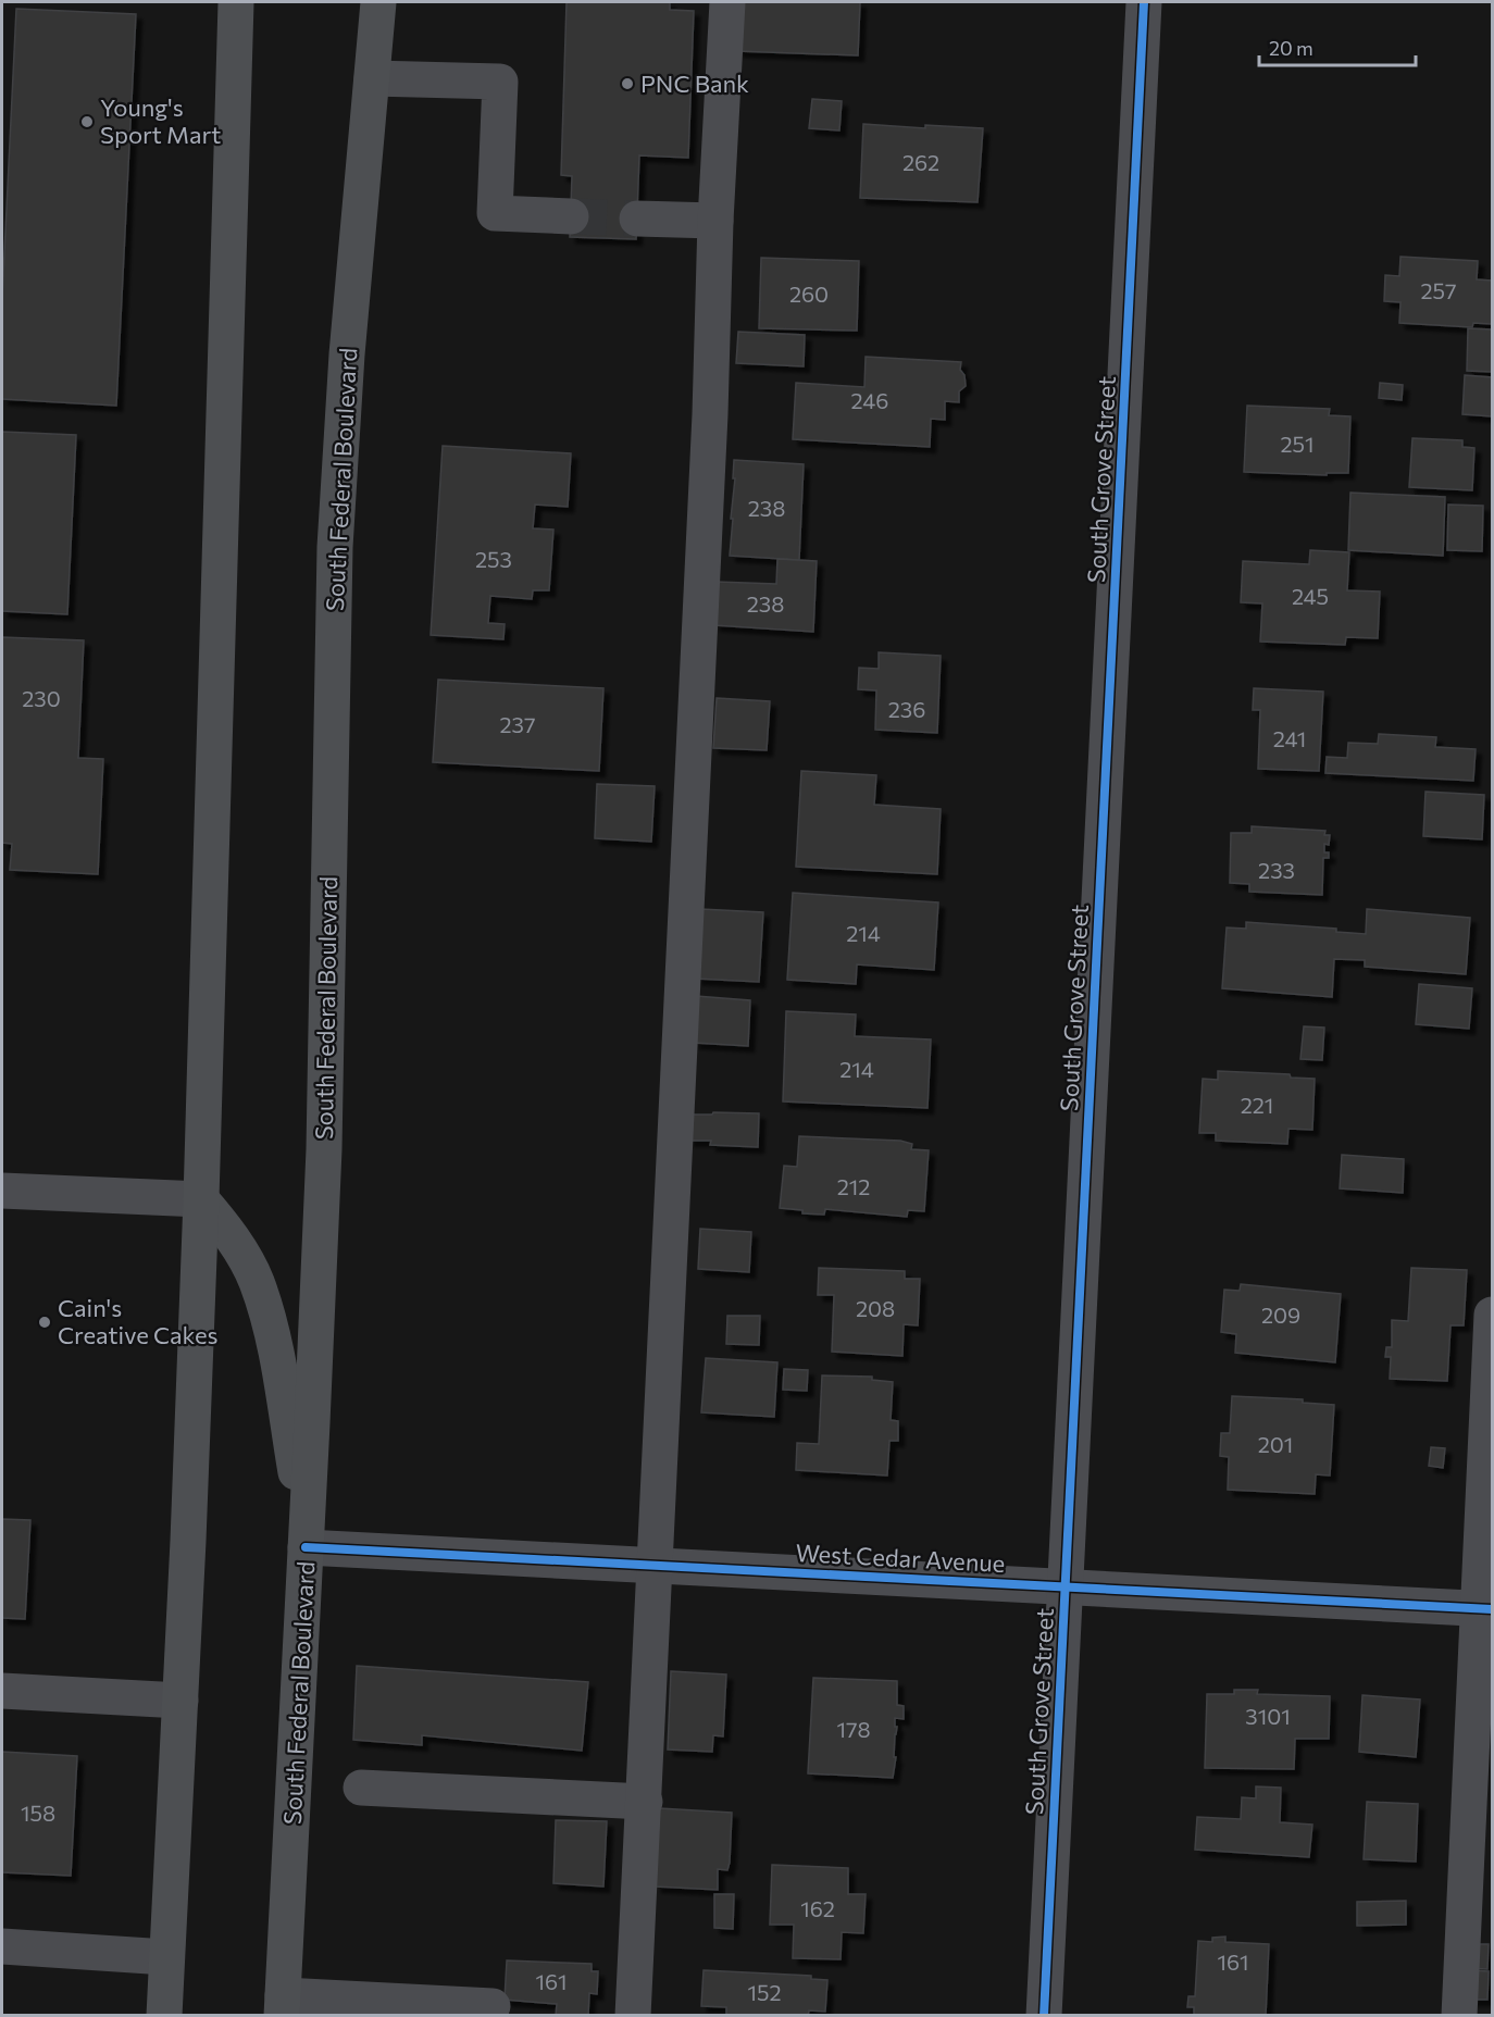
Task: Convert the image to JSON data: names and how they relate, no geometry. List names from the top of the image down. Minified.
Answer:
{"streets":{"main road":["South Federal Boulevard"],"street":["South Grove Street","West Cedar Avenue"]},"crossings":[["South Federal Boulevard","West Cedar Avenue"],["South Grove Street","West Cedar Avenue"]],"places":["PNC Bank","Young's Sport Mart","Cain's Creative Cakes"],"house_numbers":["262","257","260","246","251","238","253","245","238","230","236","237","241","233","214","214","221","212","208","209","201","3101","178","158","162","161","161","152"],"scale_bar":"20 m"}
